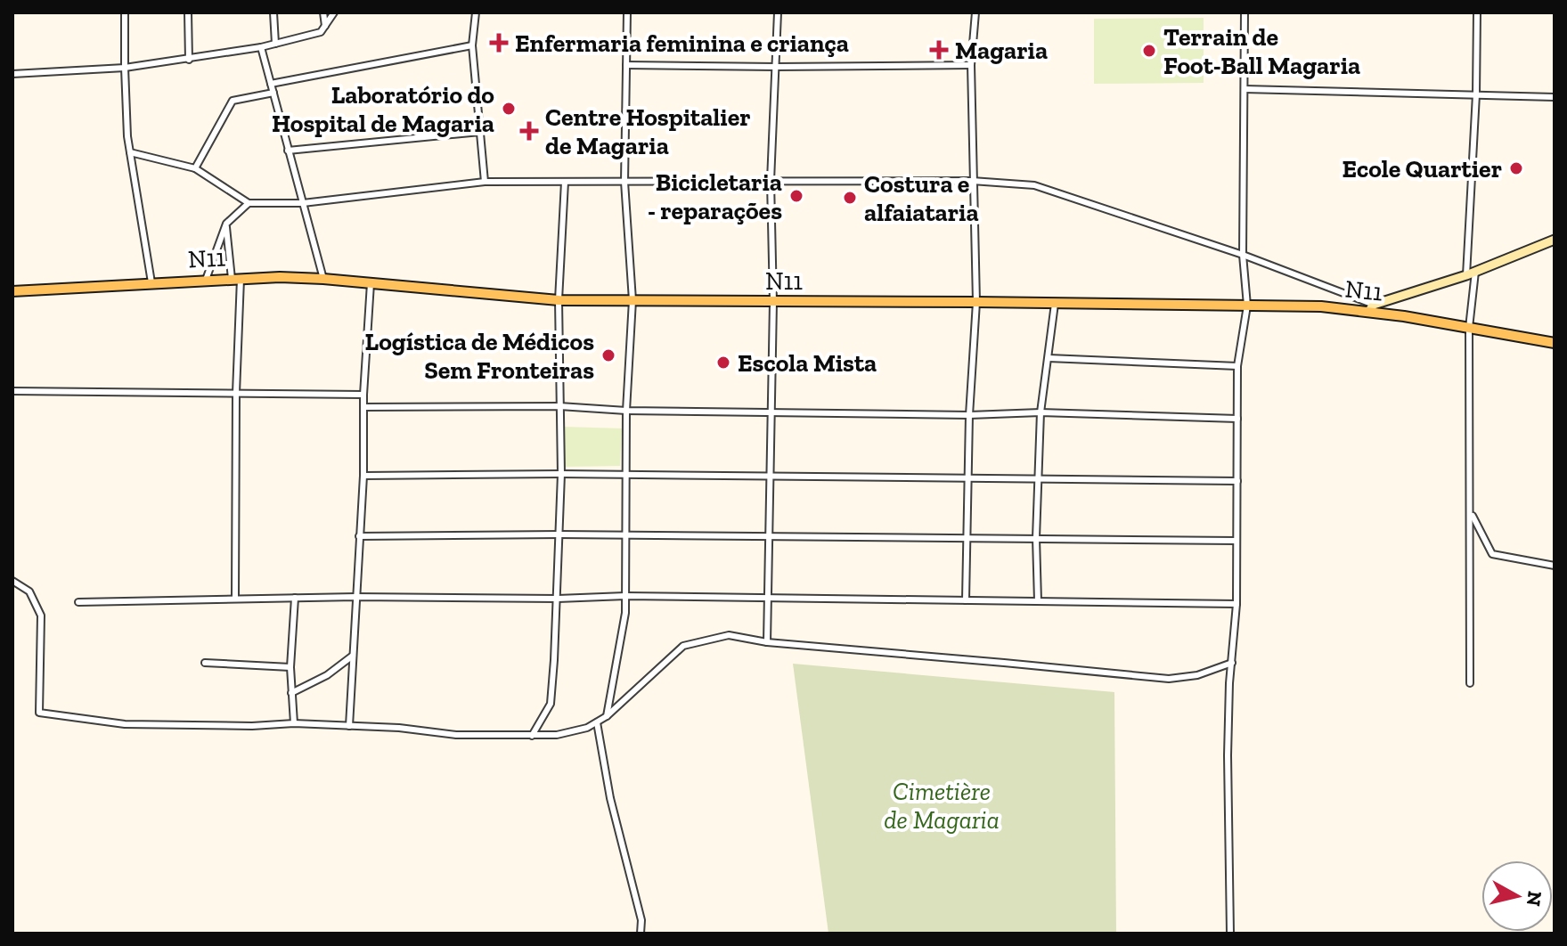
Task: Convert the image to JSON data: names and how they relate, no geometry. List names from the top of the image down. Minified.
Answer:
{"streets":{"main road":["N11"]},"parks":["Cimetière de Magaria"],"places":{"health":["Enfermaria feminina e criança","Magaria","Centre Hospitalier de Magaria"],"other":["Terrain de Foot-Ball Magaria","Laboratório do Hospital de Magaria","Ecole Quartier","Bicicletaria - reparações","Costura e alfaiataria","Logística de Médicos Sem Fronteiras","Escola Mista"]},"north":"right"}
